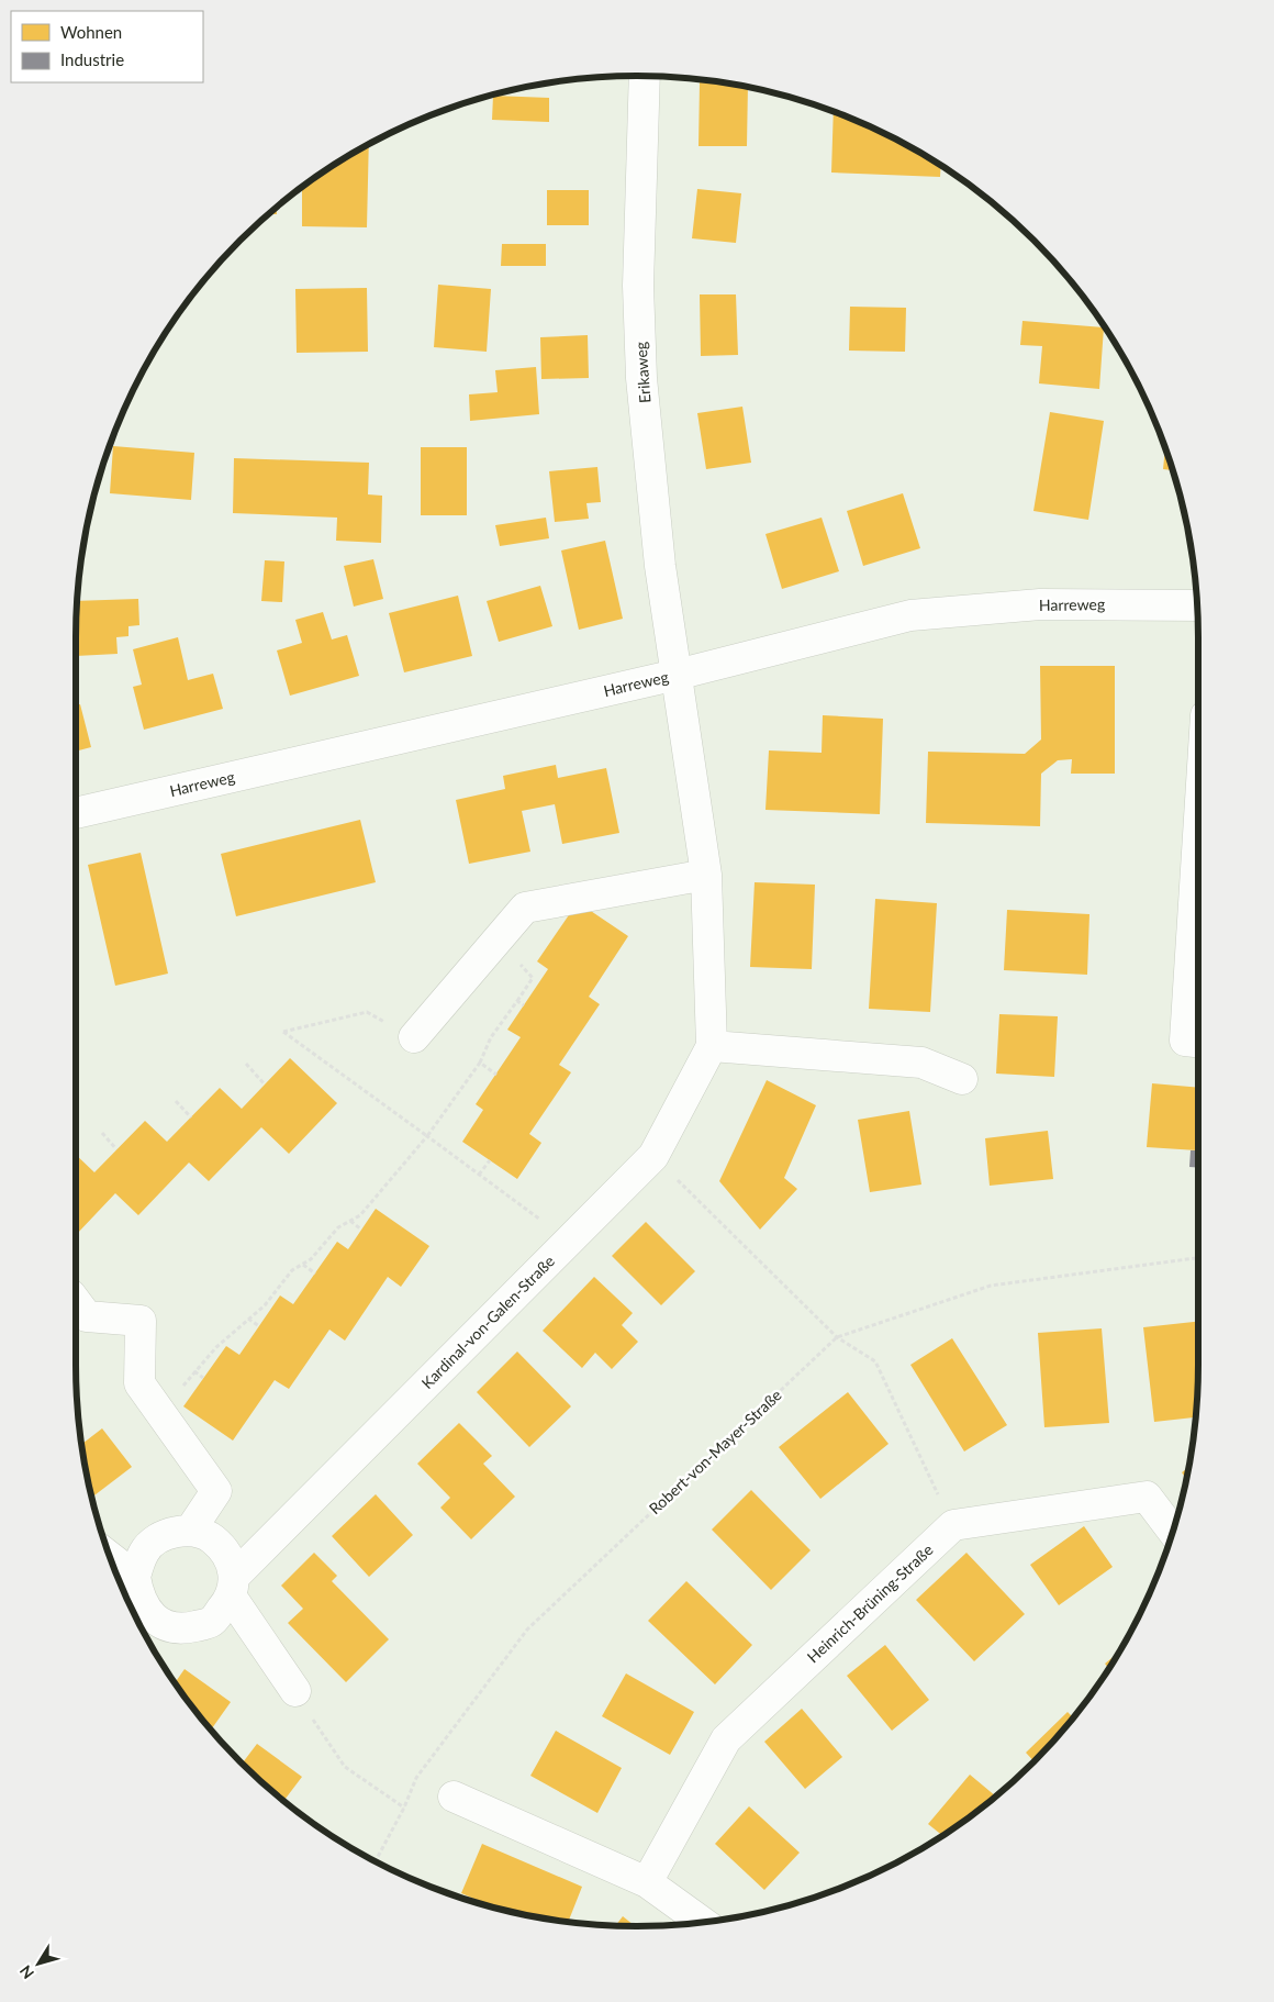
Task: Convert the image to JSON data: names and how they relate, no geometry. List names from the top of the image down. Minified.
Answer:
{"streets":{"street":["Erikaweg","Harreweg","Kardinal-von-Galen-Straße","Heinrich-Brüning-Straße"],"path":["Robert-von-Mayer-Straße"]},"crossings":[["Erikaweg","Harreweg"],["Erikaweg","Kardinal-von-Galen-Straße"],["Harreweg","Kardinal-von-Galen-Straße"]],"legend":["Wohnen","Industrie"],"north":"bottom left"}
